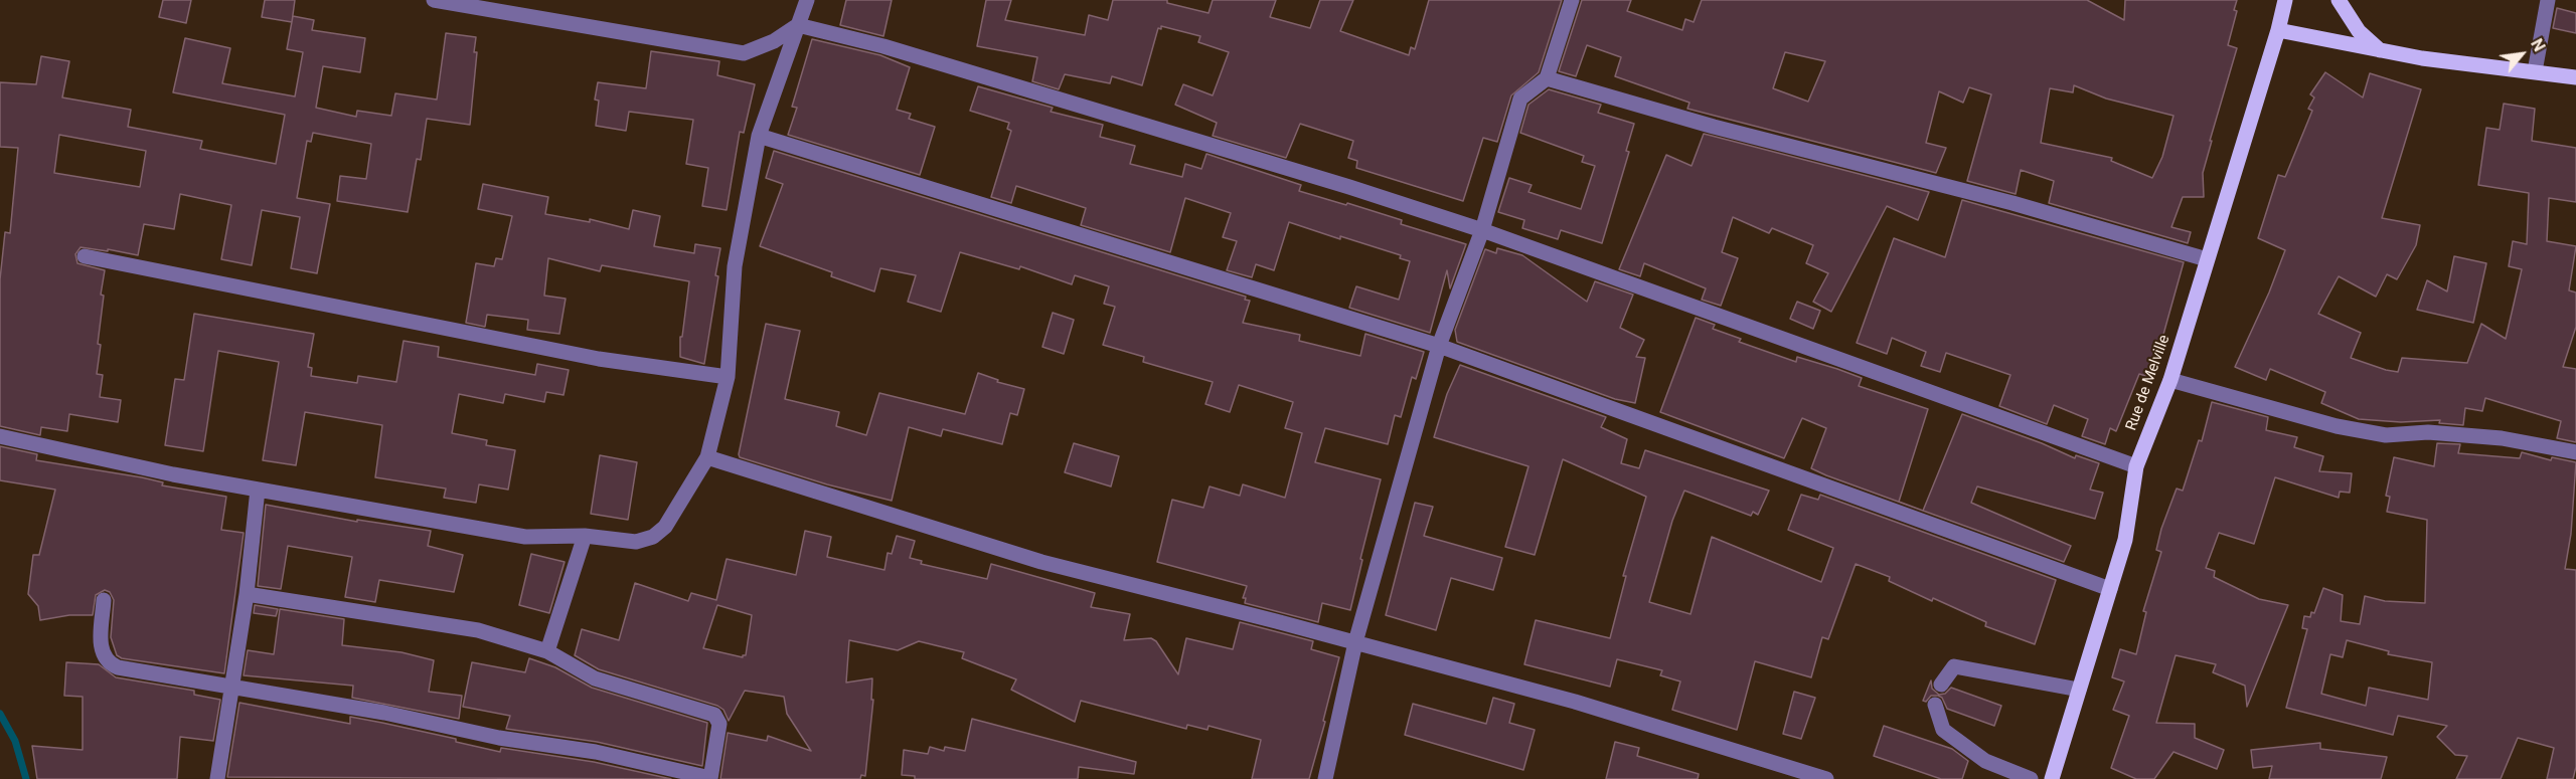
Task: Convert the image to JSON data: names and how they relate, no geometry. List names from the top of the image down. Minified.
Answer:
{"streets":{"main road":["Rue de Melville"]},"north":"top right"}
